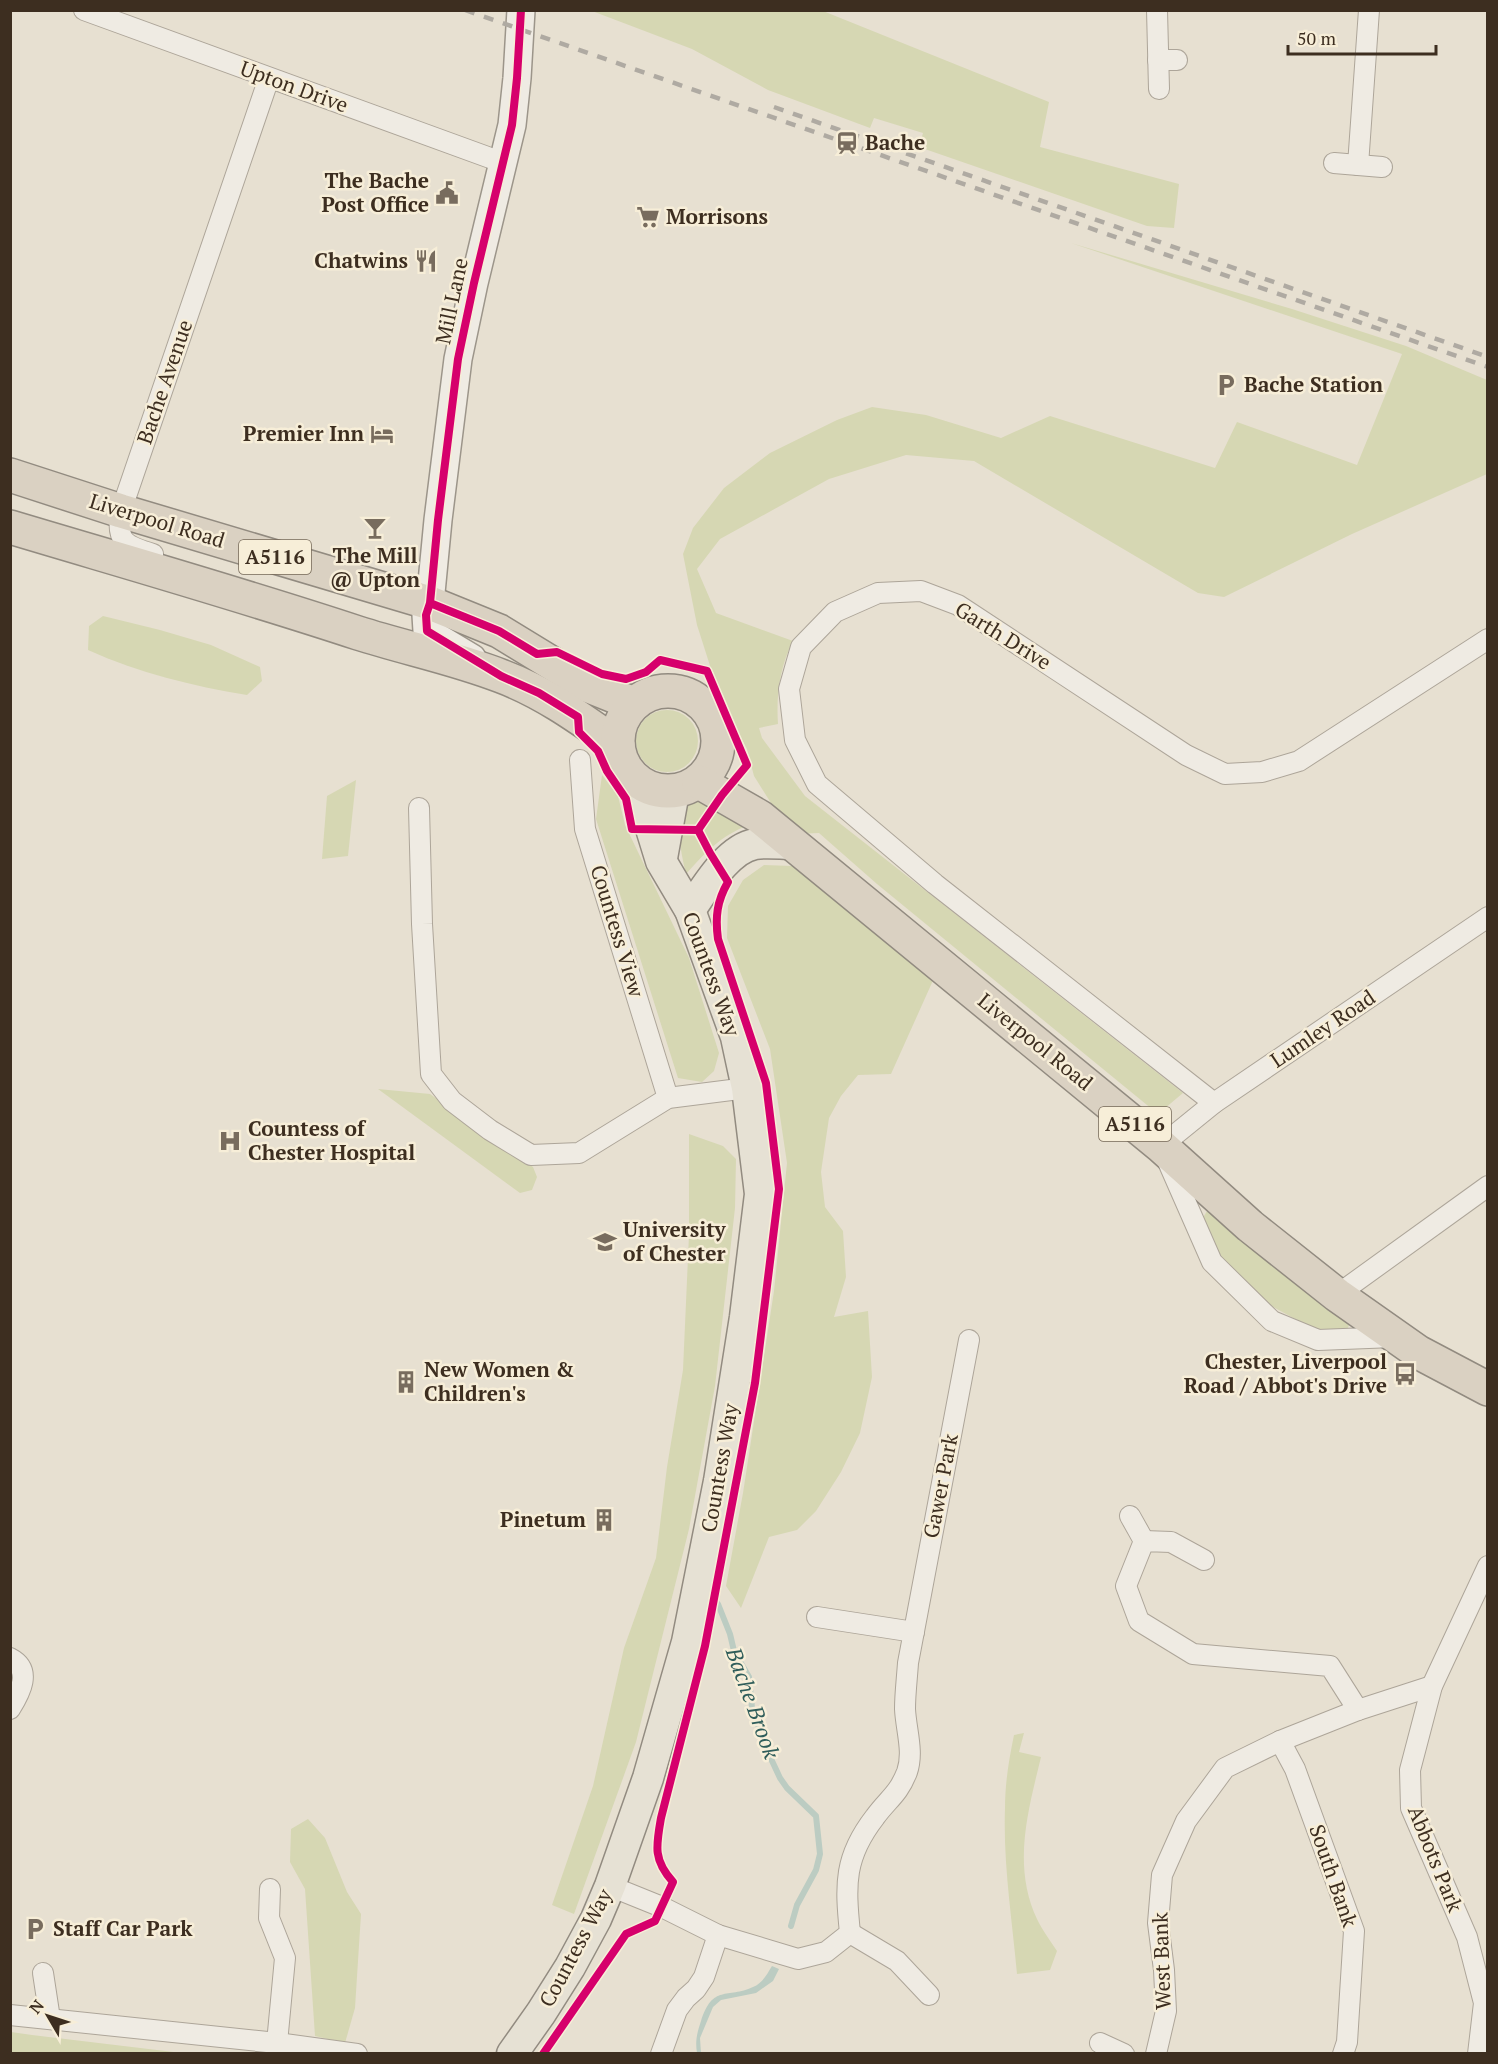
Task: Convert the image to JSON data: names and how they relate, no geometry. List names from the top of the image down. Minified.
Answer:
{"streets":{"highway":["Liverpool Road","A5116"],"main road":["Countess Way"],"street":["Upton Drive","Mill Lane","Bache Avenue","Garth Drive","Countess View","Lumley Road","Gawer Park","Abbots Park","South Bank","West Bank"]},"crossings":[["Upton Drive","Mill Lane"],["Upton Drive","Bache Avenue"],["Mill Lane","Liverpool Road"],["Mill Lane","A5116"],["Bache Avenue","Liverpool Road"],["Bache Avenue","A5116"],["Liverpool Road","A5116"],["Liverpool Road","Countess Way"],["Liverpool Road","Lumley Road"],["A5116","Countess Way"],["Garth Drive","Lumley Road"],["Abbots Park","West Bank"],["South Bank","West Bank"]],"water":["Bache Brook"],"places":{"station":["Bache"],"public building":["The Bache Post Office"],"supermarket":["Morrisons"],"restaurant":["Chatwins"],"parking":["Bache Station","Staff Car Park"],"hotel":["Premier Inn"],"bar":["The Mill @ Upton"],"hospital":["Countess of Chester Hospital"],"school or university":["University of Chester"],"bus stop":["Chester, Liverpool Road / Abbot's Drive"],"building":["New Women & Children's","Pinetum"]},"scale_bar":"50 m","north":"top left"}
